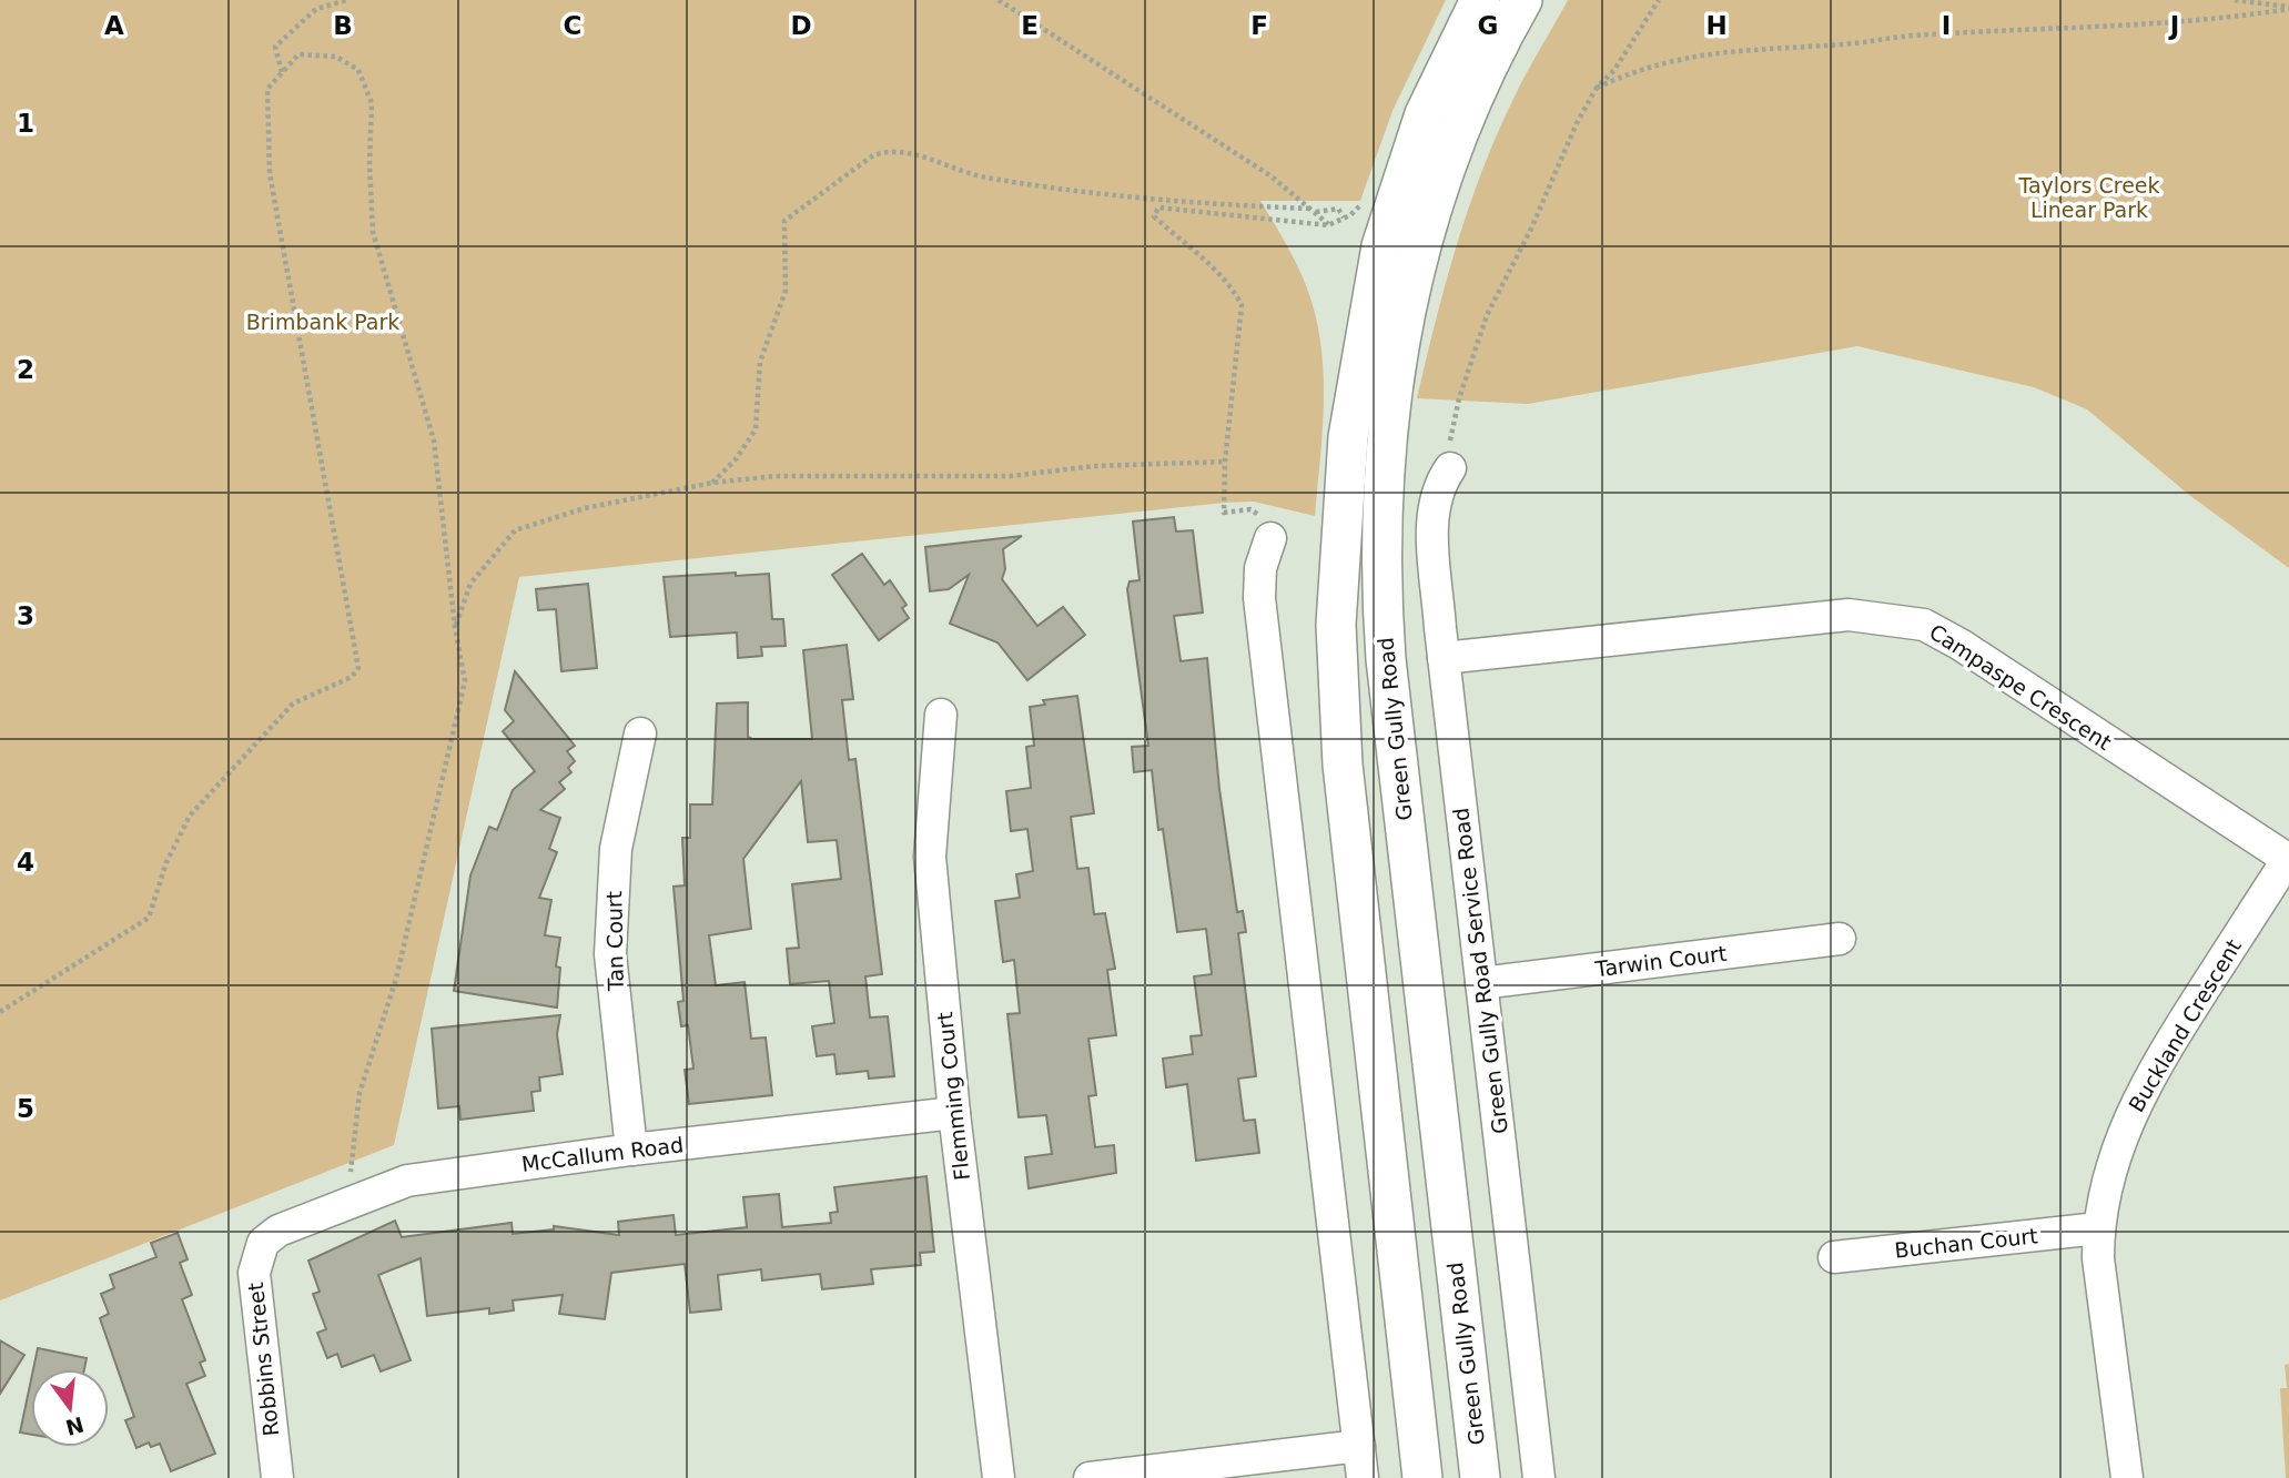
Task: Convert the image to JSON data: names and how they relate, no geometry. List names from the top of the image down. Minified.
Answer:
{"streets":{"main road":["Green Gully Road"],"street":["Campaspe Crescent","Tan Court","Tarwin Court","Green Gully Road Service Road","Buckland Crescent","Flemming Court","McCallum Road","Buchan Court","Robbins Street"]},"crossings":[["Campaspe Crescent","Green Gully Road Service Road"],["Campaspe Crescent","Buckland Crescent"],["Tan Court","McCallum Road"],["Tarwin Court","Green Gully Road Service Road"],["Buckland Crescent","Buchan Court"],["Flemming Court","McCallum Road"],["McCallum Road","Robbins Street"]],"parks":["Taylors Creek Linear Park","Brimbank Park"],"north":"bottom","grid":{"columns":["A","B","C","D","E","F","G","H","I","J"],"rows":["1","2","3","4","5"]}}
